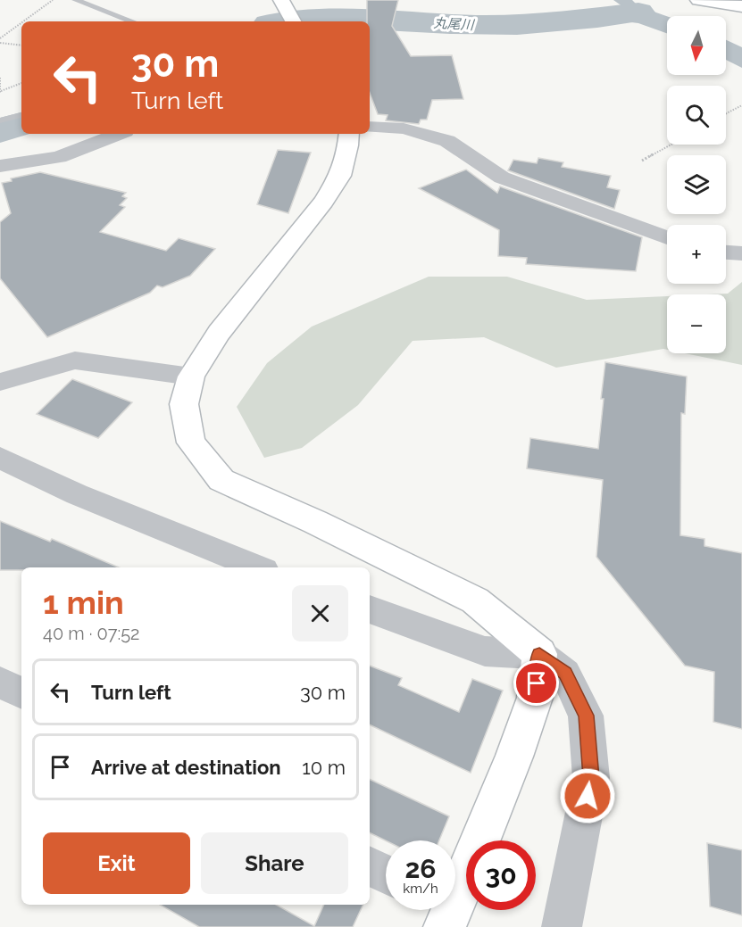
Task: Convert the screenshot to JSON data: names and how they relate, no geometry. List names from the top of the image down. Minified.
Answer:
{"water":["丸尾川"],"north":"bottom","page":{"map_buttons":["+","−"],"turn":["30 m","Turn left"],"heading":["1 min","40 m · 07:52"],"list":[{"name":"Turn left","value":"30 m"},{"name":"Arrive at destination","value":"10 m"}],"buttons":["Exit","Share"],"speed":"26 km/h","limit":"30"}}
